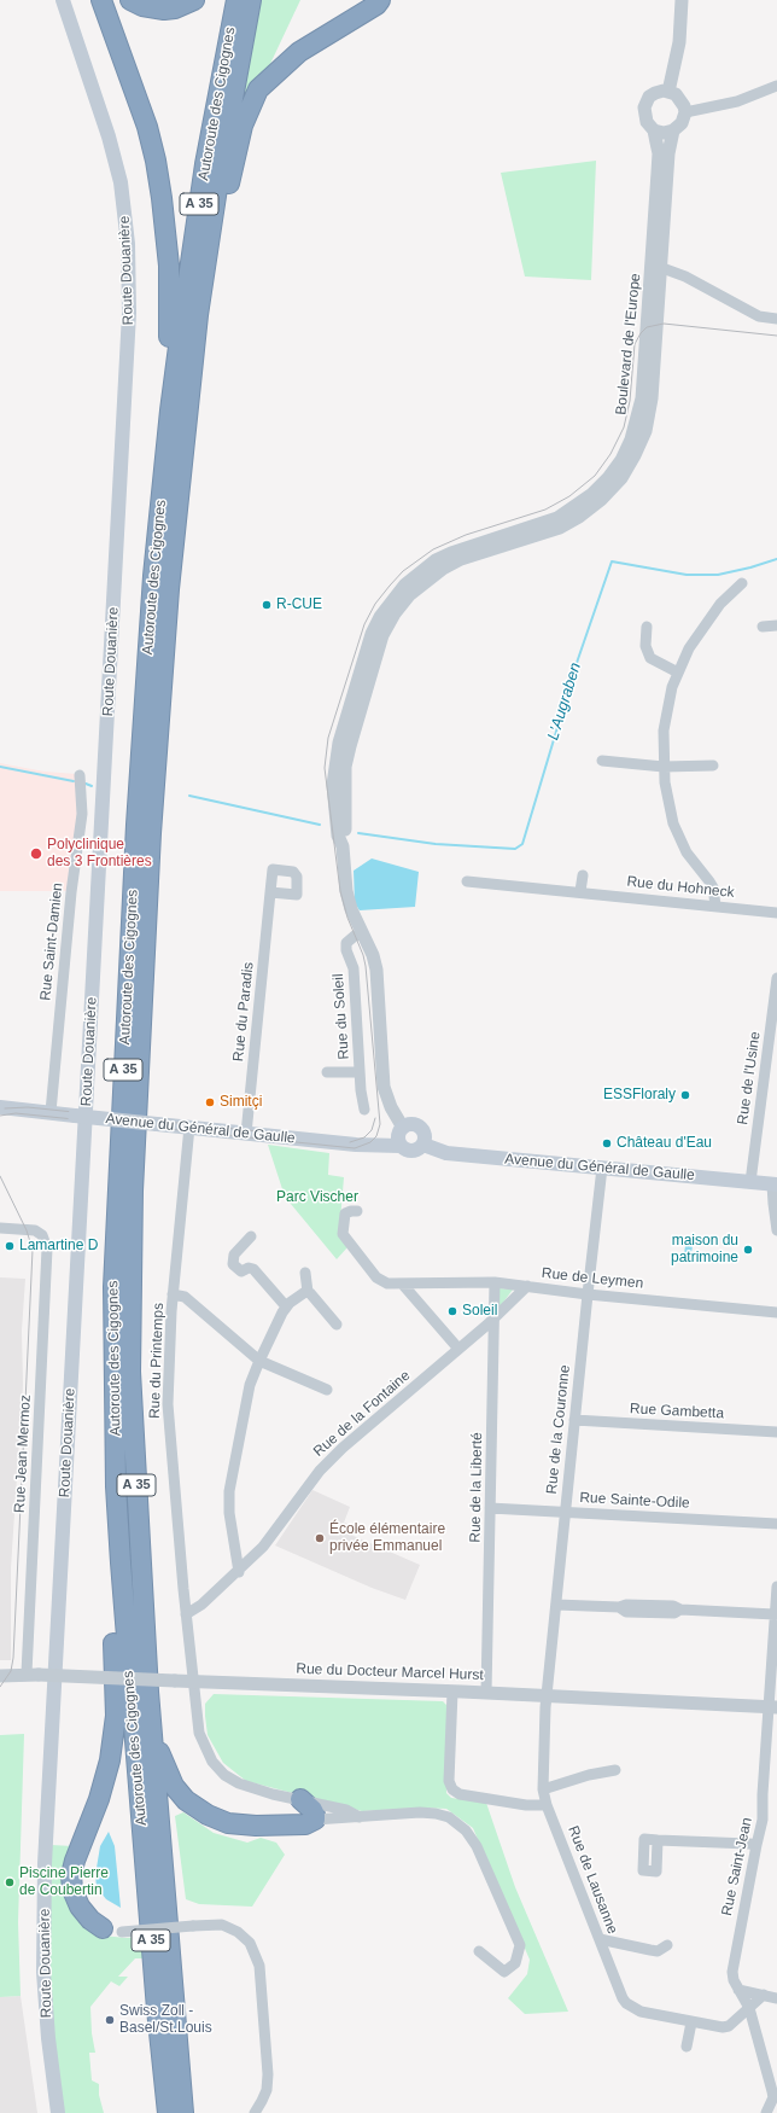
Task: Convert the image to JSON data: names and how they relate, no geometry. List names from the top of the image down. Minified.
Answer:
{"streets":{"highway":["Autoroute des Cigognes","A 35"],"main road":["Route Douanière","Avenue du Général de Gaulle"],"street":["Boulevard de l'Europe","Rue du Hohneck","Rue Saint-Damien","Rue du Paradis","Rue du Soleil","Rue de l'Usine","Rue de Leymen","Rue du Printemps","Rue Gambetta","Rue de la Fontaine","Rue de la Couronne","Rue Jean Mermoz","Rue de la Liberté","Rue Sainte-Odile","Rue du Docteur Marcel Hurst","Rue Saint-Jean","Rue de Lausanne"]},"crossings":[["Boulevard de l'Europe","Rue du Soleil"],["Boulevard de l'Europe","Avenue du Général de Gaulle"],["Rue Saint-Damien","Avenue du Général de Gaulle"],["Rue du Paradis","Avenue du Général de Gaulle"],["Rue de l'Usine","Avenue du Général de Gaulle"],["Avenue du Général de Gaulle","Rue du Printemps"],["Avenue du Général de Gaulle","Rue de la Couronne"],["Rue de Leymen","Rue de la Fontaine"],["Rue de Leymen","Rue de la Couronne"],["Rue de Leymen","Rue de la Liberté"],["Rue du Printemps","Rue de la Fontaine"],["Rue du Printemps","Rue du Docteur Marcel Hurst"],["Rue Gambetta","Rue de la Couronne"],["Rue de la Fontaine","Rue de la Liberté"],["Rue de la Couronne","Rue Sainte-Odile"],["Rue de la Couronne","Rue du Docteur Marcel Hurst"],["Rue de la Couronne","Rue de Lausanne"],["Rue Jean Mermoz","Rue du Docteur Marcel Hurst"],["Rue de la Liberté","Rue Sainte-Odile"],["Rue de la Liberté","Rue du Docteur Marcel Hurst"],["Rue du Docteur Marcel Hurst","Rue Saint-Jean"],["Rue du Docteur Marcel Hurst","Rue de Lausanne"],["Rue Saint-Jean","Rue de Lausanne"]],"water":["L'Augraben"],"parks":["Parc Vischer"],"places":["R-CUE","Polyclinique des 3 Frontières","ESSFloraly","Simitçi","Château d'Eau","Lamartine D","maison du patrimoine","Soleil","École élémentaire privée Emmanuel","Piscine Pierre de Coubertin","Swiss Zoll - Basel/St.Louis"]}
